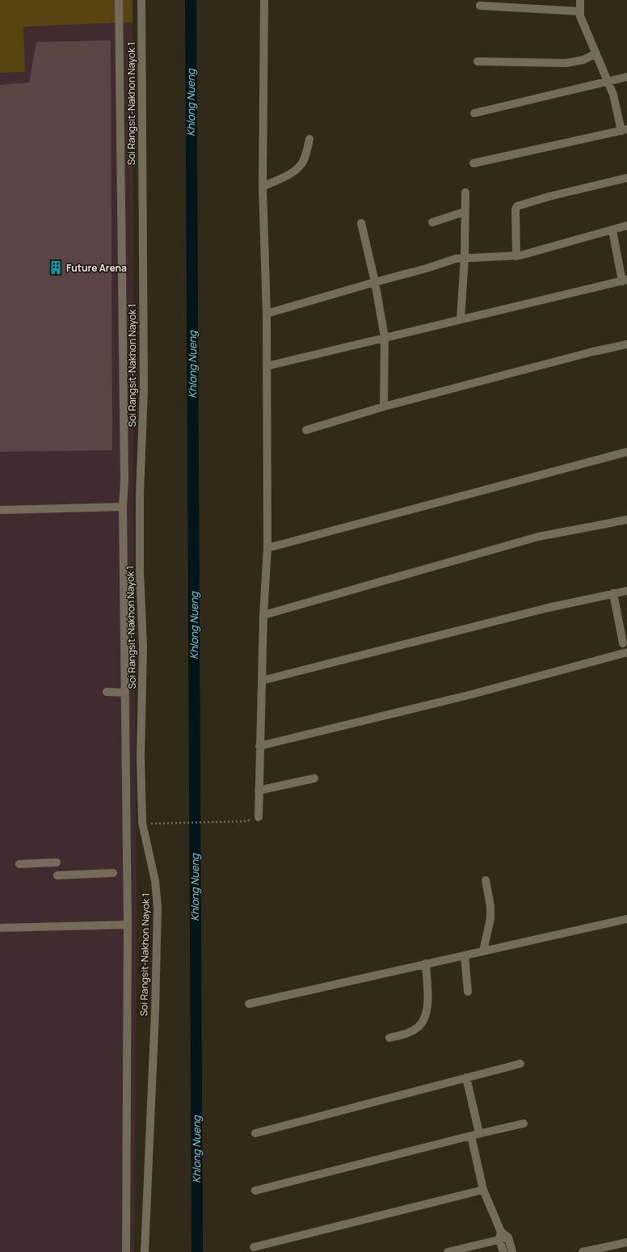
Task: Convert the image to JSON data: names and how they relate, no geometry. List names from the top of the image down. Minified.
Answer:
{"streets":{"street":["Soi Rangsit-Nakhon Nayok 1"]},"water":["Khlong Nueng"],"places":{"building":["Future Arena"]}}
